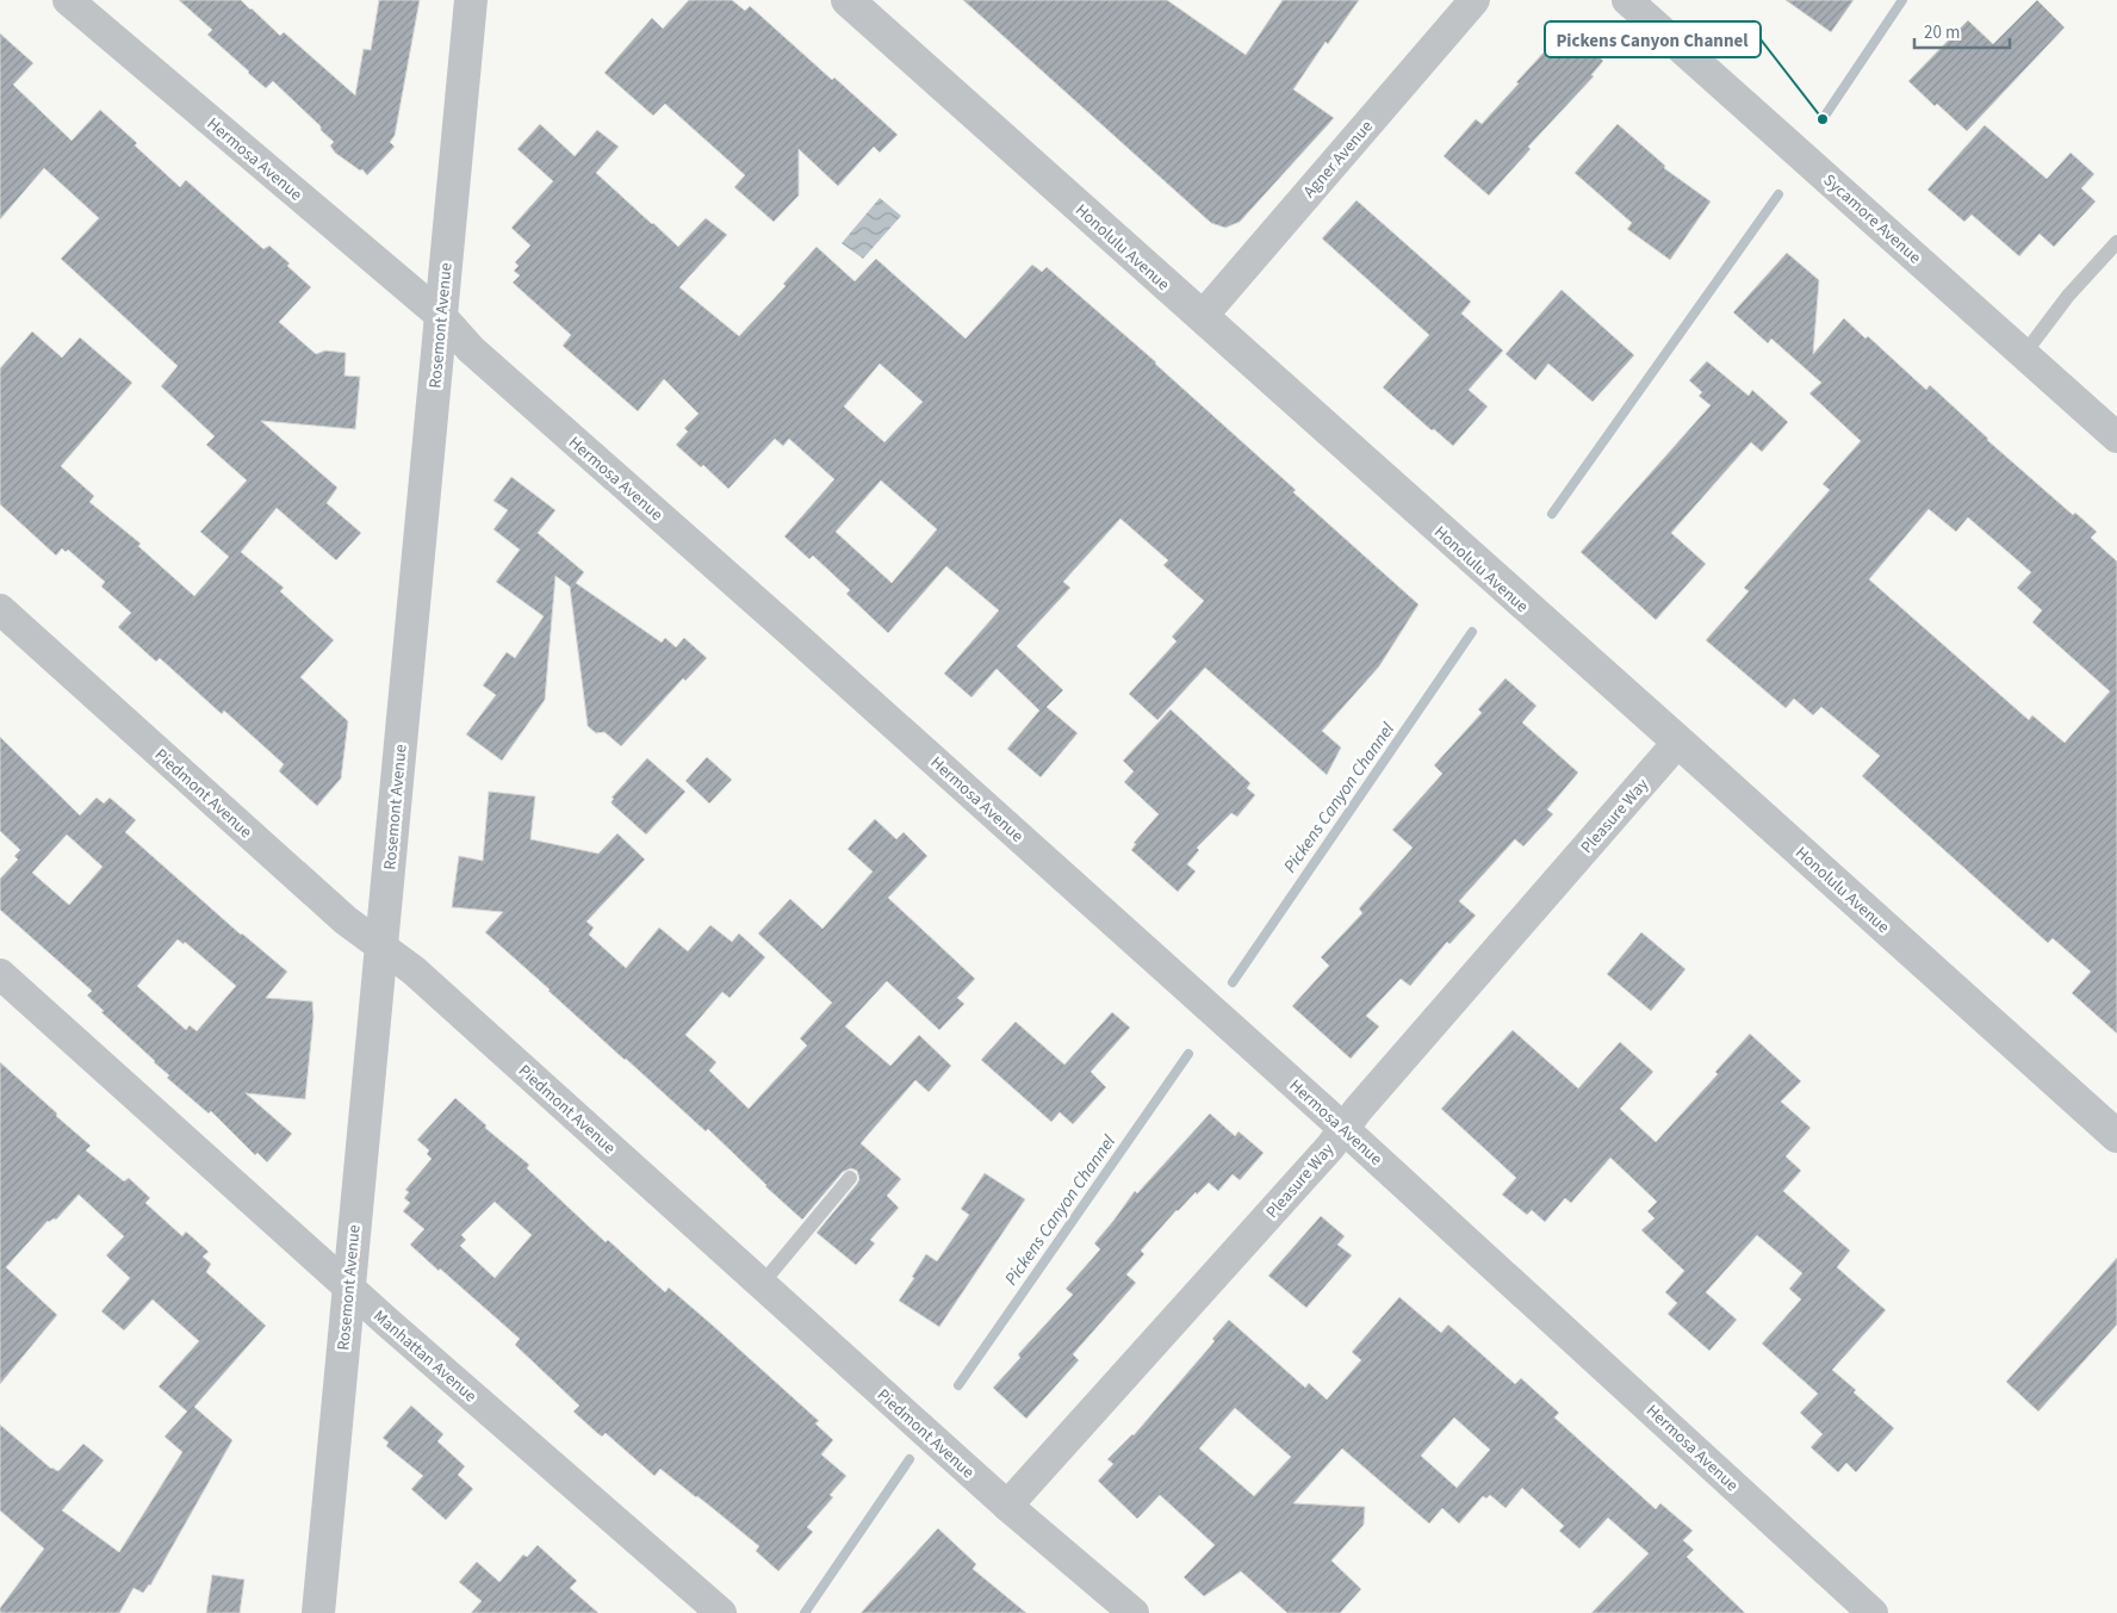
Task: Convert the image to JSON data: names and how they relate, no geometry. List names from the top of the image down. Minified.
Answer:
{"streets":{"street":["Hermosa Avenue","Agner Avenue","Sycamore Avenue","Honolulu Avenue","Rosemont Avenue","Piedmont Avenue","Pleasure Way","Manhattan Avenue"]},"crossings":[["Hermosa Avenue","Rosemont Avenue"],["Hermosa Avenue","Pleasure Way"],["Agner Avenue","Honolulu Avenue"],["Honolulu Avenue","Pleasure Way"],["Rosemont Avenue","Piedmont Avenue"],["Rosemont Avenue","Manhattan Avenue"],["Piedmont Avenue","Pleasure Way"]],"water":["Pickens Canyon Channel"],"places":["Pickens Canyon Channel"],"scale_bar":"20 m"}
